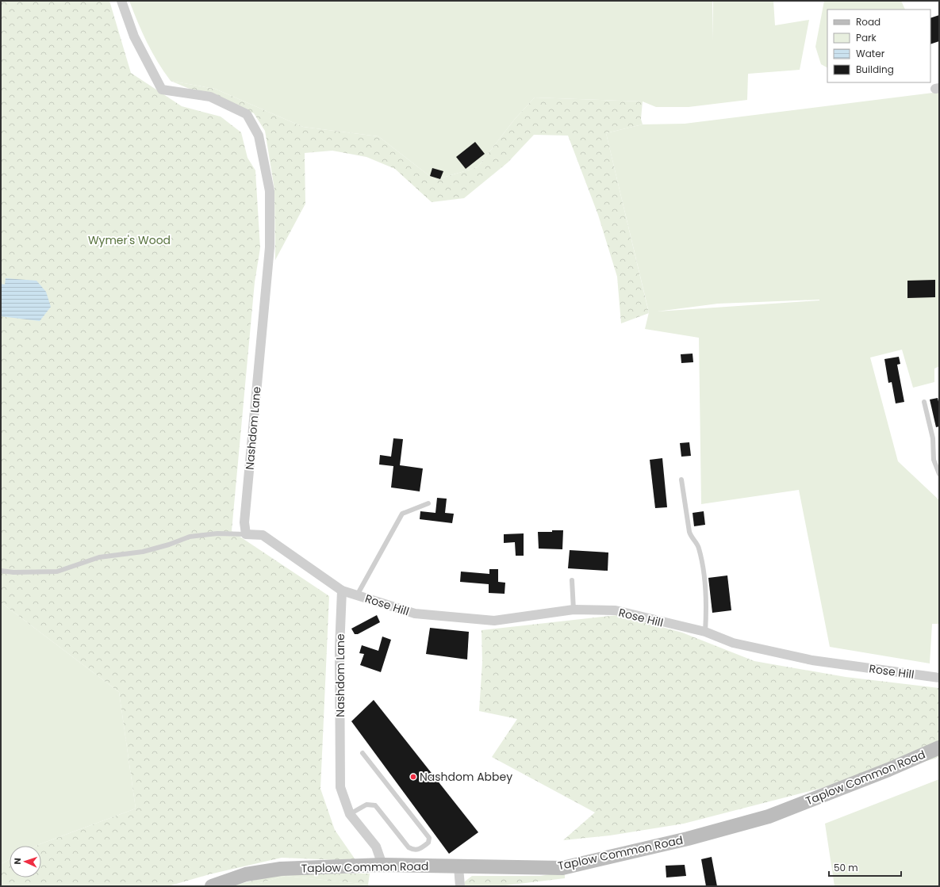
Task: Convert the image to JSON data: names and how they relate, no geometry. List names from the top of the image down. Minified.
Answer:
{"streets":{"street":["Nashdom Lane","Rose Hill","Taplow Common Road"]},"crossings":[["Nashdom Lane","Rose Hill"],["Nashdom Lane","Taplow Common Road"]],"parks":["Wymer's Wood"],"places":["Nashdom Abbey"],"legend":["Road","Park","Water","Building"],"scale_bar":"50 m","north":"left"}
